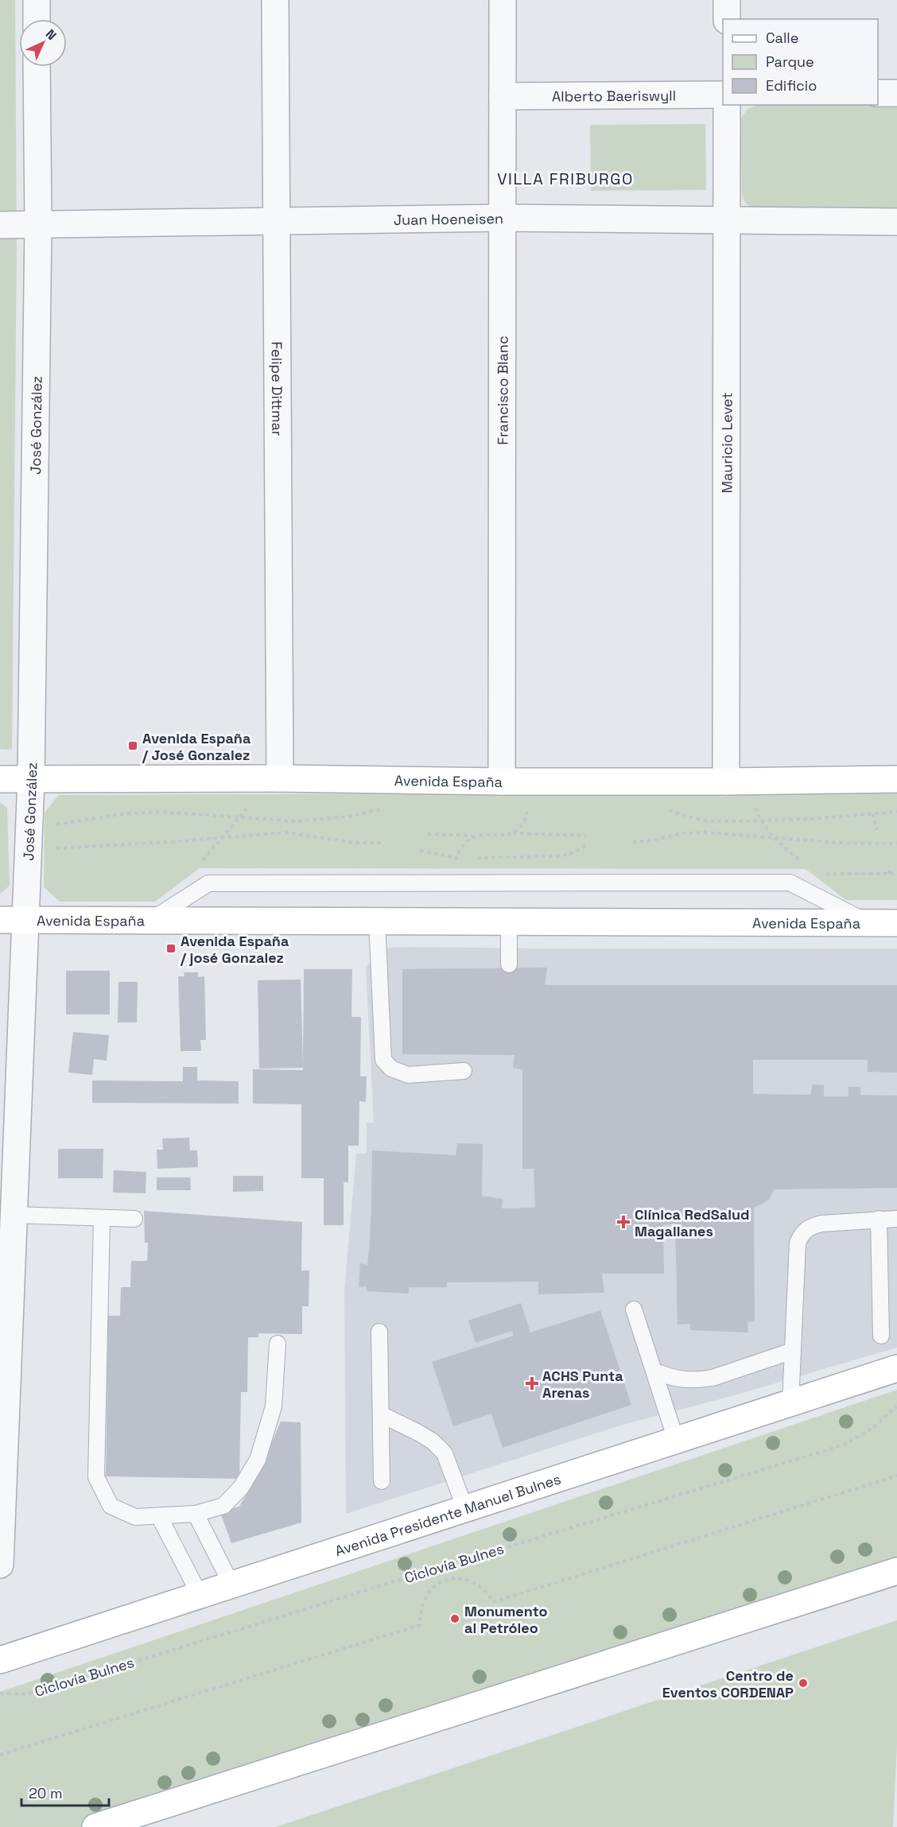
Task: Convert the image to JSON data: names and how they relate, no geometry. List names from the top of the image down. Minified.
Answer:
{"streets":{"main road":["Avenida España","Avenida Presidente Manuel Bulnes"],"street":["Alberto Baeriswyll","Juan Hoeneisen","Felipe Dittmar","Francisco Blanc","José González","Mauricio Levet"],"path":["Ciclovía Bulnes"]},"crossings":[["Alberto Baeriswyll","Francisco Blanc"],["Juan Hoeneisen","Felipe Dittmar"],["Juan Hoeneisen","Francisco Blanc"],["Juan Hoeneisen","José González"],["Juan Hoeneisen","Mauricio Levet"],["Felipe Dittmar","Avenida España"],["Francisco Blanc","Avenida España"],["José González","Avenida España"],["Mauricio Levet","Avenida España"]],"districts":["VILLA FRIBURGO"],"places":{"transit":["Avenida España / José Gonzalez","Avenida España / josé Gonzalez"],"health":["Clínica RedSalud Magallanes","ACHS Punta Arenas"],"other":["Monumento al Petróleo","Centro de Eventos CORDENAP"]},"legend":["Calle","Parque","Edificio"],"scale_bar":"20 m","north":"top right"}
